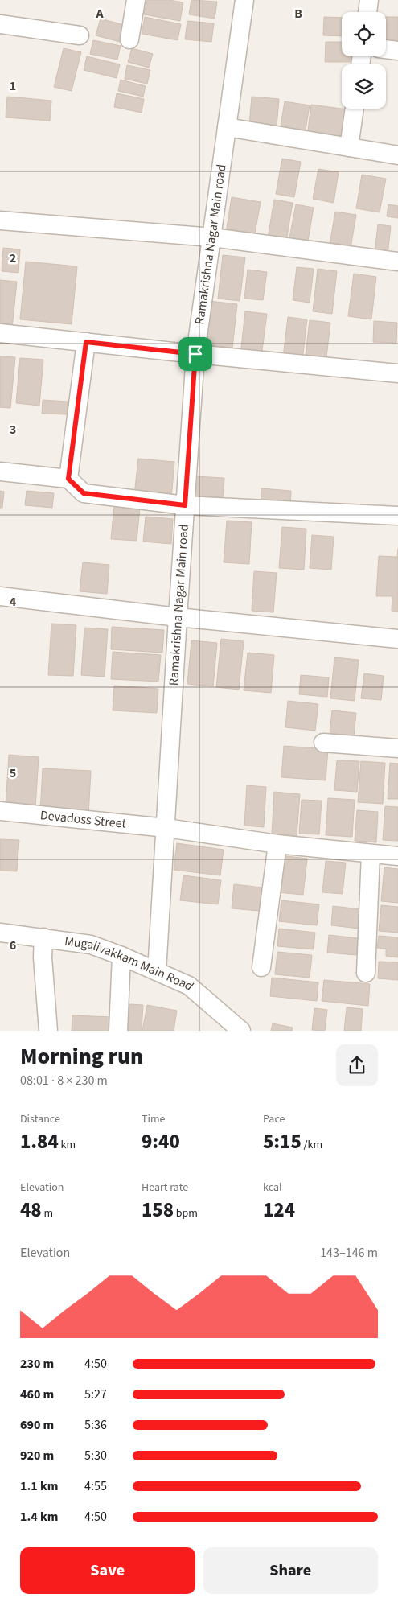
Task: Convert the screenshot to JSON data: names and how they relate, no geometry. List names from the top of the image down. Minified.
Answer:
{"streets":{"street":["Ramakrishna Nagar Main road","Devadoss Street","Mugalivakkam Main Road"]},"crossings":[["Ramakrishna Nagar Main road","Devadoss Street"],["Ramakrishna Nagar Main road","Mugalivakkam Main Road"]],"page":{"heading":["Morning run","08:01 · 8 × 230 m"],"stats":[["Distance","1.84 km"],["Time","9:40"],["Pace","5:15 /km"],["Elevation","48 m"],["Heart rate","158 bpm"],["kcal","124"]],"chart":["Elevation","143–146 m"],"list":[{"name":"230 m","note":"4:50"},{"name":"460 m","note":"5:27"},{"name":"690 m","note":"5:36"},{"name":"920 m","note":"5:30"},{"name":"1.1 km","note":"4:55"},{"name":"1.4 km","note":"4:50"}],"buttons":["Save","Share"]},"grid":{"columns":["A","B"],"rows":["1","2","3","4","5","6"]}}
